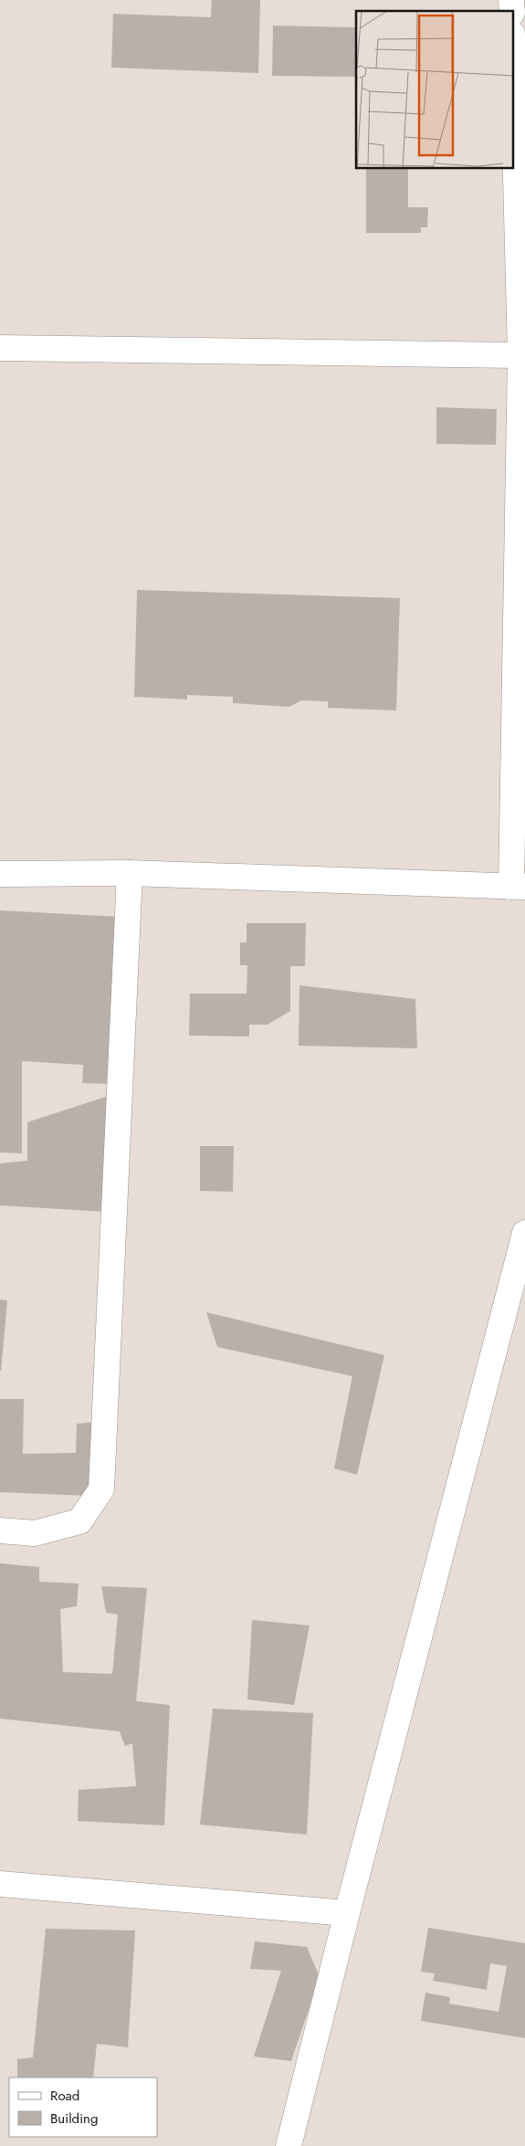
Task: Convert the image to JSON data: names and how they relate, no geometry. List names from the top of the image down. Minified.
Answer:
{"legend":["Road","Building"]}
